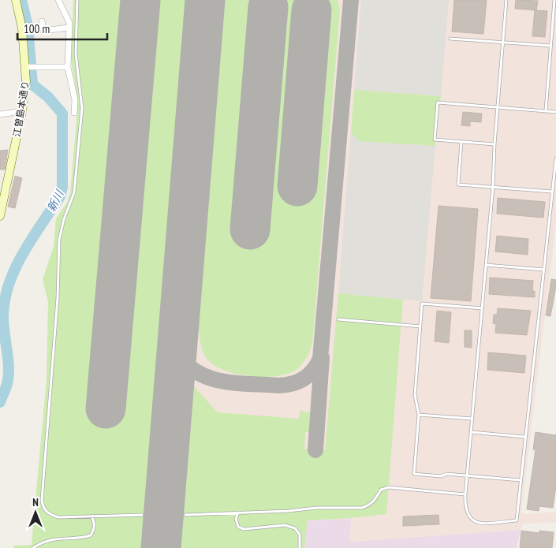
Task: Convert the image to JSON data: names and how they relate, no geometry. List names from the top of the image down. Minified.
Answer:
{"streets":{"street":["江曽島本通り"]},"water":["新川"],"scale_bar":"100 m","north":"top"}
